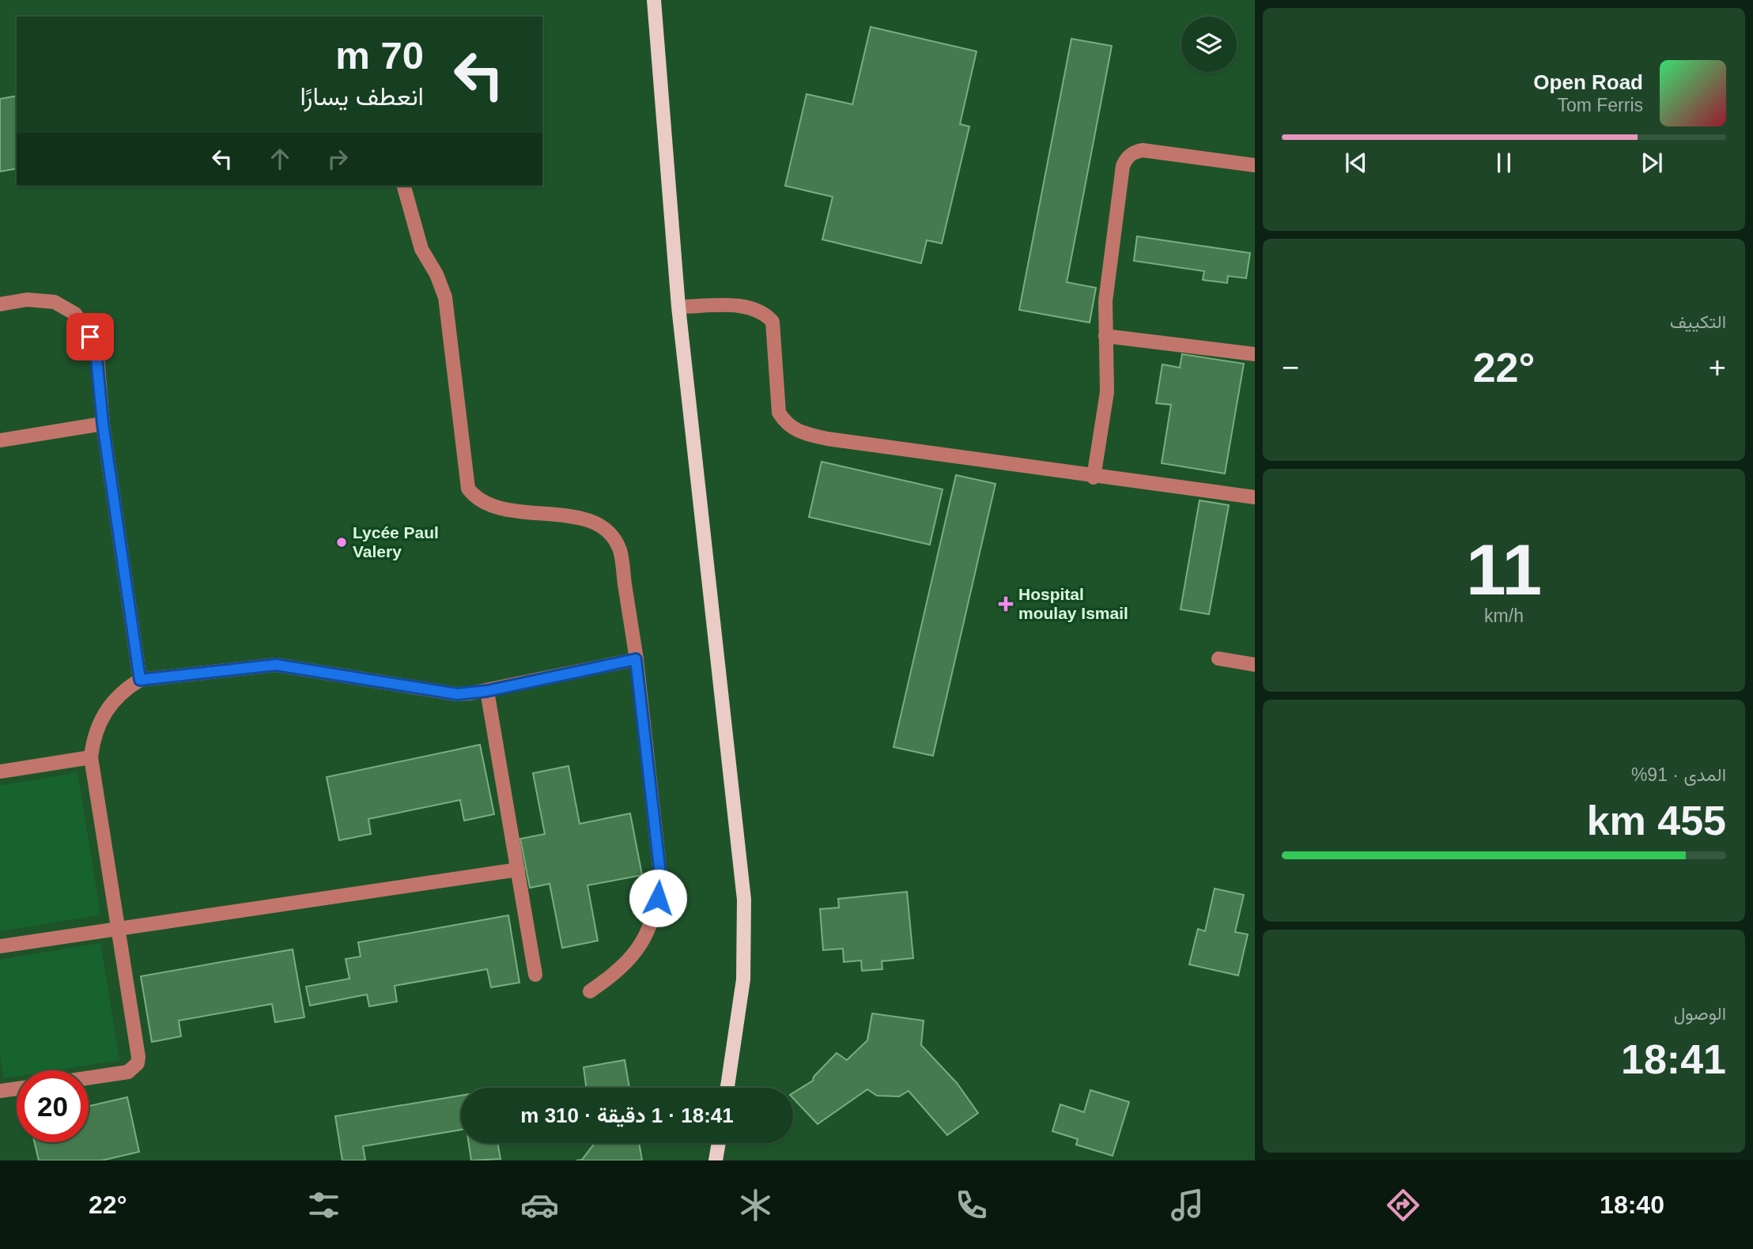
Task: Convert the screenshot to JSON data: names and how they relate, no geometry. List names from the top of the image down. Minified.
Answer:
{"places":{"other":["Lycée Paul Valery"],"health":["Hospital moulay Ismail"]},"page":{"turn":["70 m","انعطف يسارًا"],"song":["Open Road","Tom Ferris"],"tile":["التكييف",["11","km/h"],["المدى · 91%","455 km"],["الوصول","18:41"]],"heat":["−","22°","+"],"limit":"20","trip":"18:41 · 1 دقيقة · 310 m","tabs":["18:40","22°"]}}
